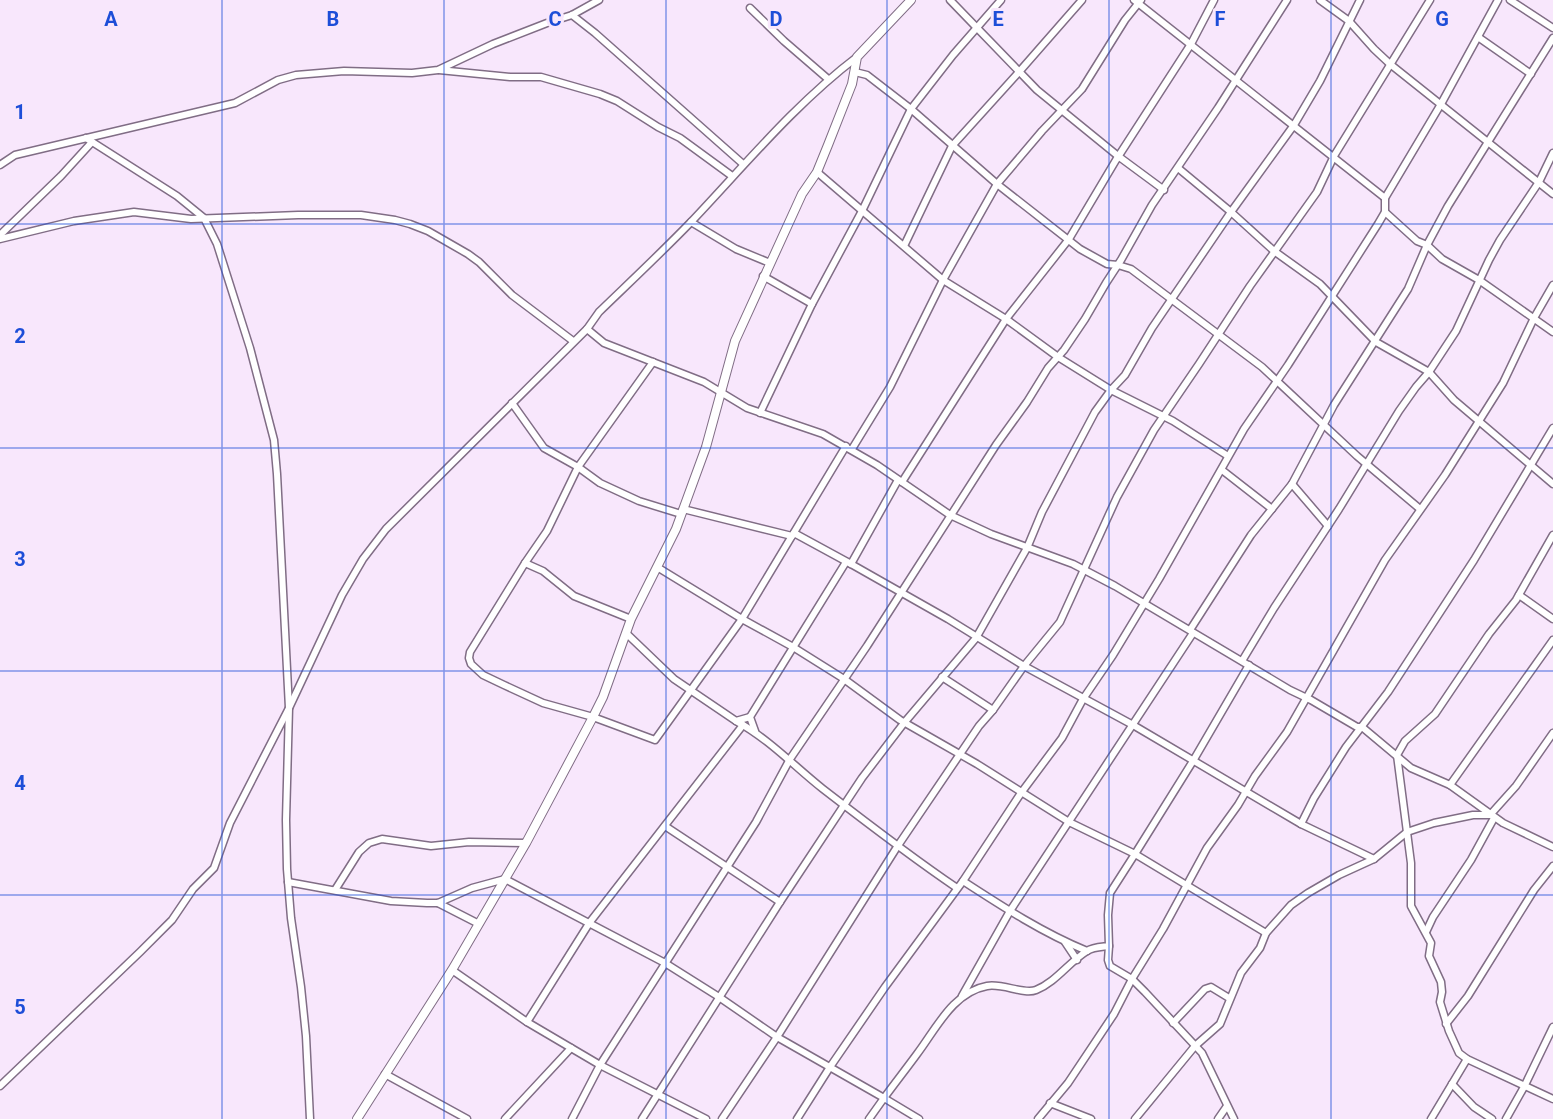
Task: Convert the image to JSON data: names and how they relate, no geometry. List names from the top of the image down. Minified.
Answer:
{"grid":{"columns":["A","B","C","D","E","F","G"],"rows":["1","2","3","4","5"]}}
